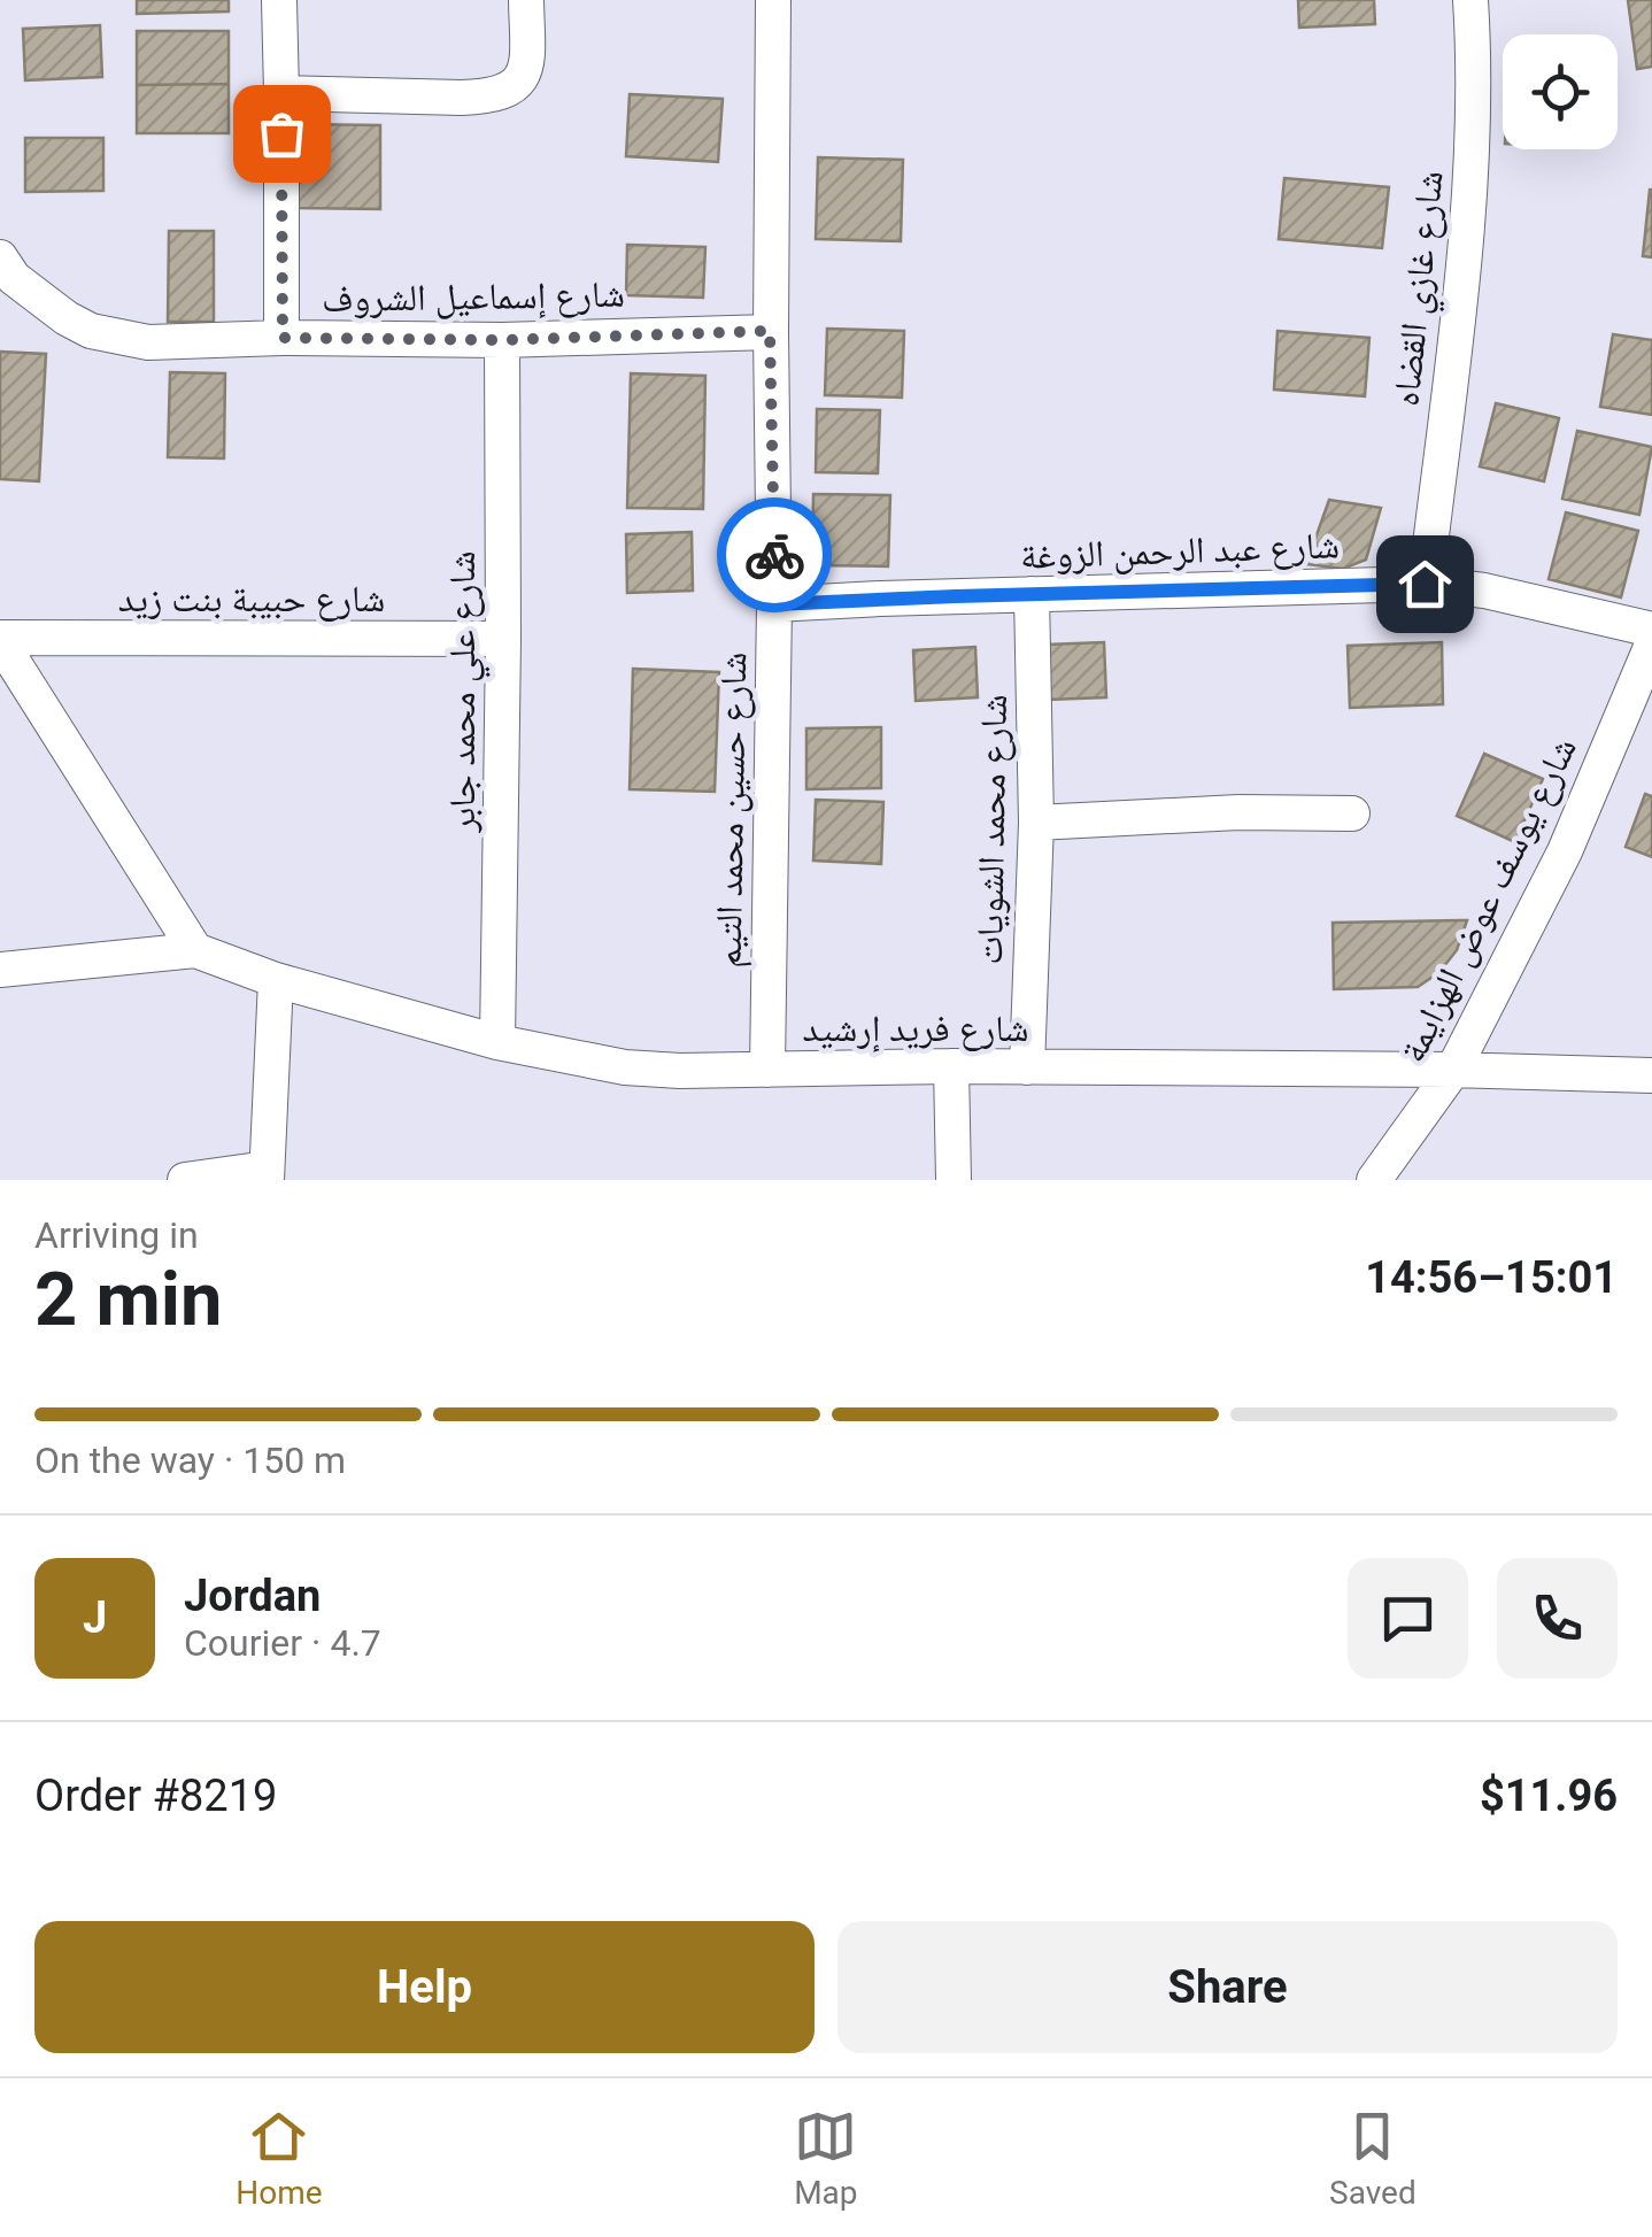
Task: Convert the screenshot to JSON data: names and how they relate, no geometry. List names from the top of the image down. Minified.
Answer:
{"streets":{"street":["شارع غازي القضاه","شارع إسماعيل الشروف","شارع عبد الرحمن الزوغة","شارع حبيبة بنت زيد","شارع علي محمد جابر","شارع حسين محمد التيم","شارع محمد الشويات","شارع يوسف عوض الهزايمة","شارع فريد إرشيد"]},"crossings":[["شارع غازي القضاه","شارع عبد الرحمن الزوغة"],["شارع إسماعيل الشروف","شارع علي محمد جابر"],["شارع إسماعيل الشروف","شارع حسين محمد التيم"],["شارع عبد الرحمن الزوغة","شارع حسين محمد التيم"],["شارع عبد الرحمن الزوغة","شارع محمد الشويات"],["شارع حبيبة بنت زيد","شارع علي محمد جابر"],["شارع علي محمد جابر","شارع فريد إرشيد"],["شارع حسين محمد التيم","شارع فريد إرشيد"],["شارع محمد الشويات","شارع فريد إرشيد"],["شارع يوسف عوض الهزايمة","شارع فريد إرشيد"]],"page":{"heading":["2 min","Arriving in","14:56–15:01"],"panel":["Jordan","Courier · 4.7","Order #8219","$11.96"],"bar":"On the way · 150 m","round":"J","buttons":["Help","Share"],"tabs":["Home","Map","Saved"]}}
